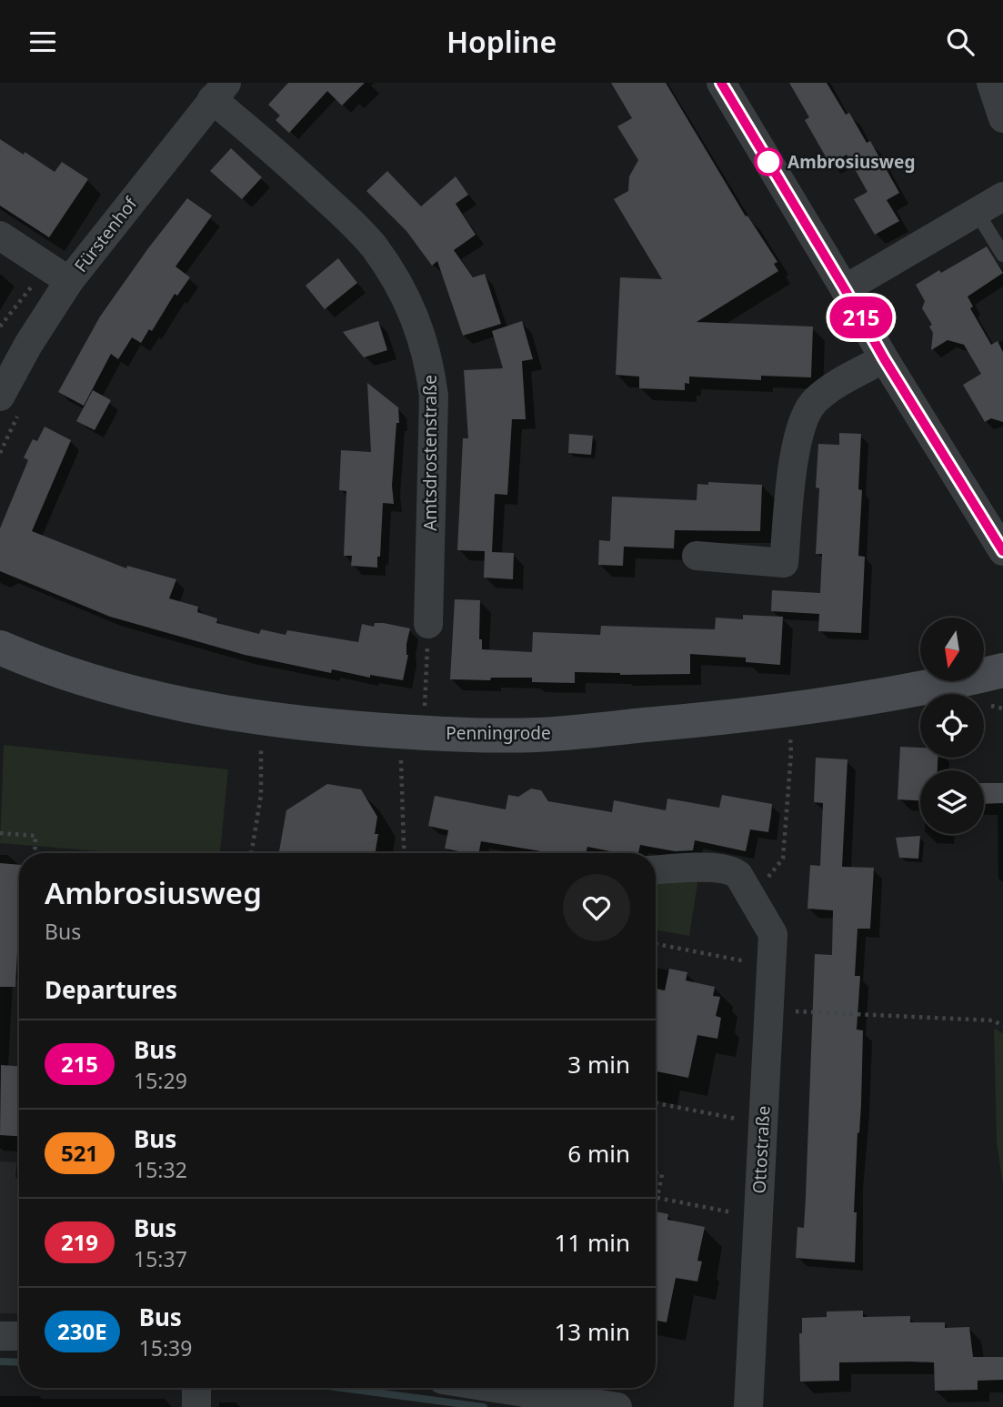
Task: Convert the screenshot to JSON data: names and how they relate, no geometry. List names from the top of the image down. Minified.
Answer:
{"streets":{"main road":["Penningrode"],"street":["Fürstenhof","Amtsdrostenstraße","Ottostraße"]},"crossings":[["Fürstenhof","Amtsdrostenstraße"]],"places":["Ambrosiusweg"],"lines":["bus line 215"],"north":"bottom","page":{"header":"Hopline","on_map":"215","heading":[["Ambrosiusweg","Bus"],"Departures"],"list":[{"mark":"215","name":"Bus","note":"15:29","value":"3 min"},{"mark":"521","name":"Bus","note":"15:32","value":"6 min"},{"mark":"219","name":"Bus","note":"15:37","value":"11 min"},{"mark":"230E","name":"Bus","note":"15:39","value":"13 min"}]}}
